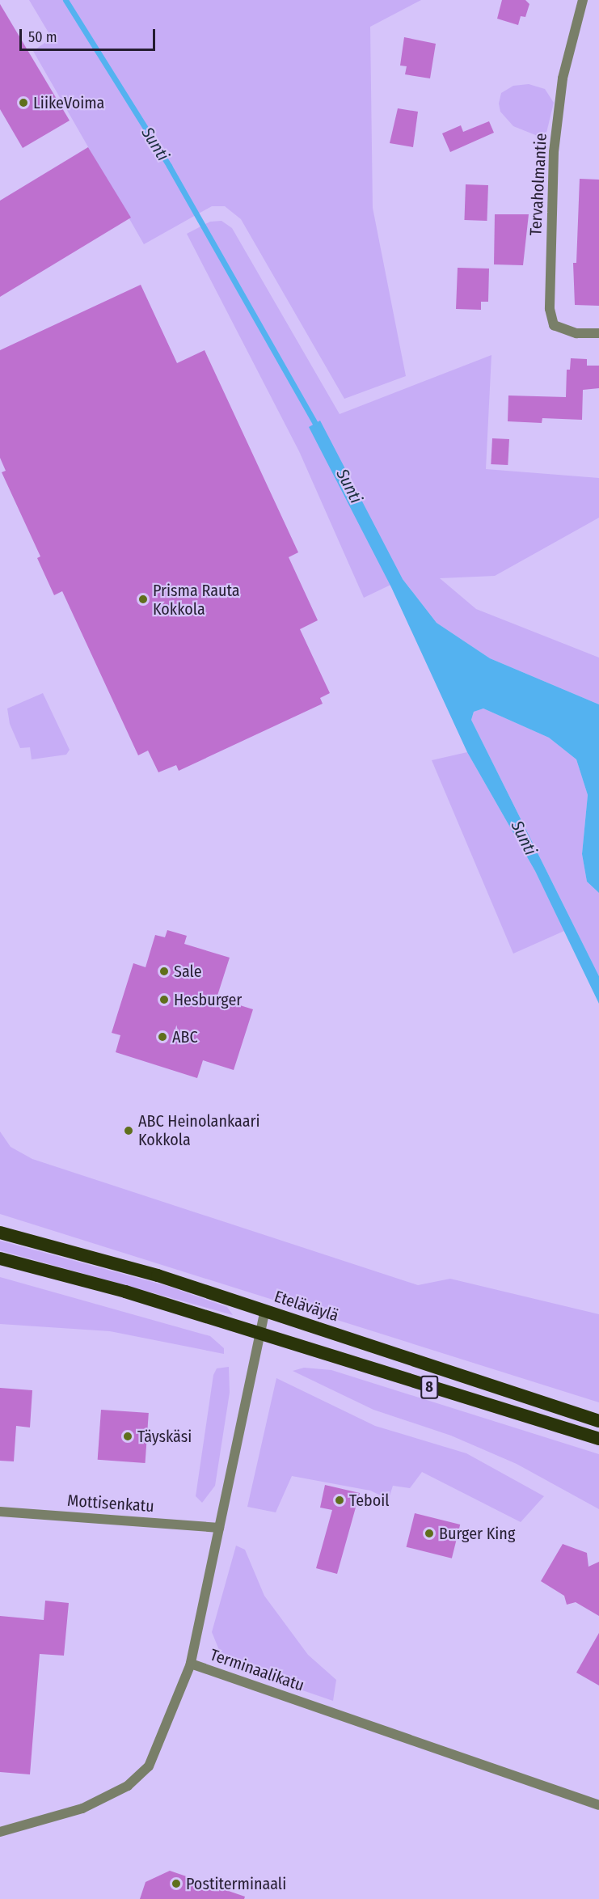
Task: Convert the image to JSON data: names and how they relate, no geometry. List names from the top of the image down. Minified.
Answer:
{"streets":{"highway":["Eteläväylä","8"],"street":["Tervaholmantie","Mottisenkatu","Terminaalikatu"]},"crossings":[["Eteläväylä","Terminaalikatu"],["8","Terminaalikatu"],["Mottisenkatu","Terminaalikatu"]],"water":["Sunti"],"places":["LiikeVoima","Prisma Rauta Kokkola","Sale","Hesburger","ABC","ABC Heinolankaari Kokkola","Täyskäsi","Teboil","Burger King","Postiterminaali"],"scale_bar":"50 m"}
